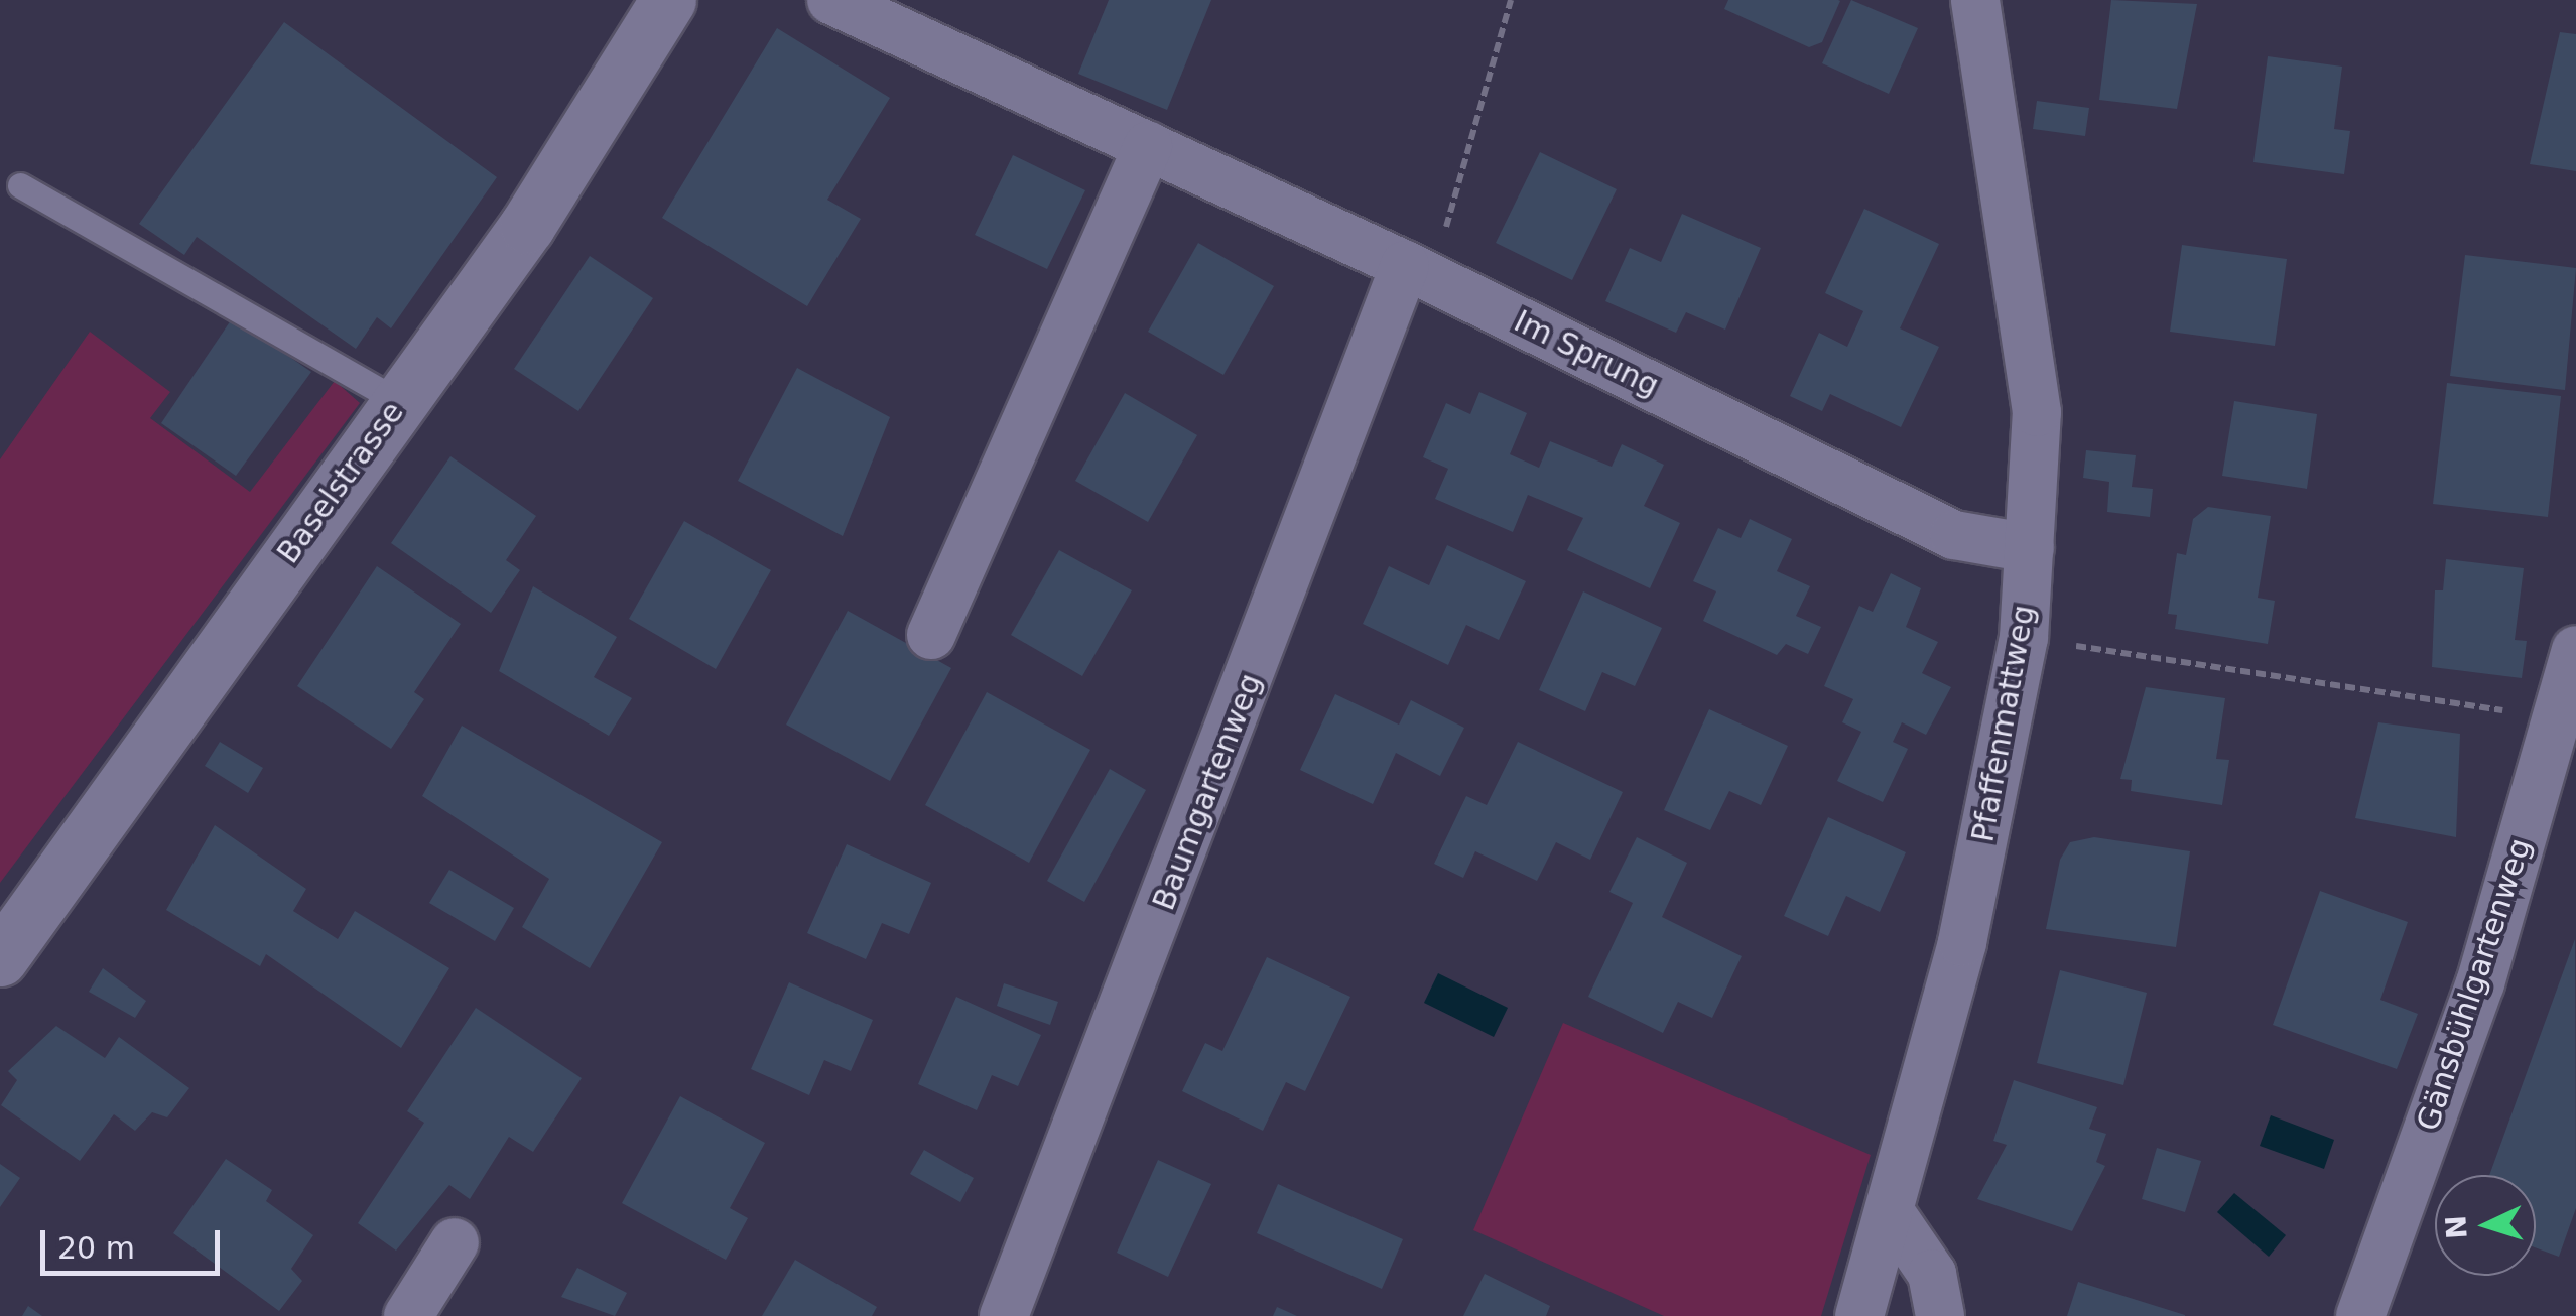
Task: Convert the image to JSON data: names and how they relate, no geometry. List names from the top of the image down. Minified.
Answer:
{"streets":{"street":["Im Sprung","Baselstrasse","Pfaffenmattweg","Baumgartenweg","Gänsbühlgartenweg"]},"crossings":[["Im Sprung","Pfaffenmattweg"],["Im Sprung","Baumgartenweg"]],"scale_bar":"20 m","north":"left"}
